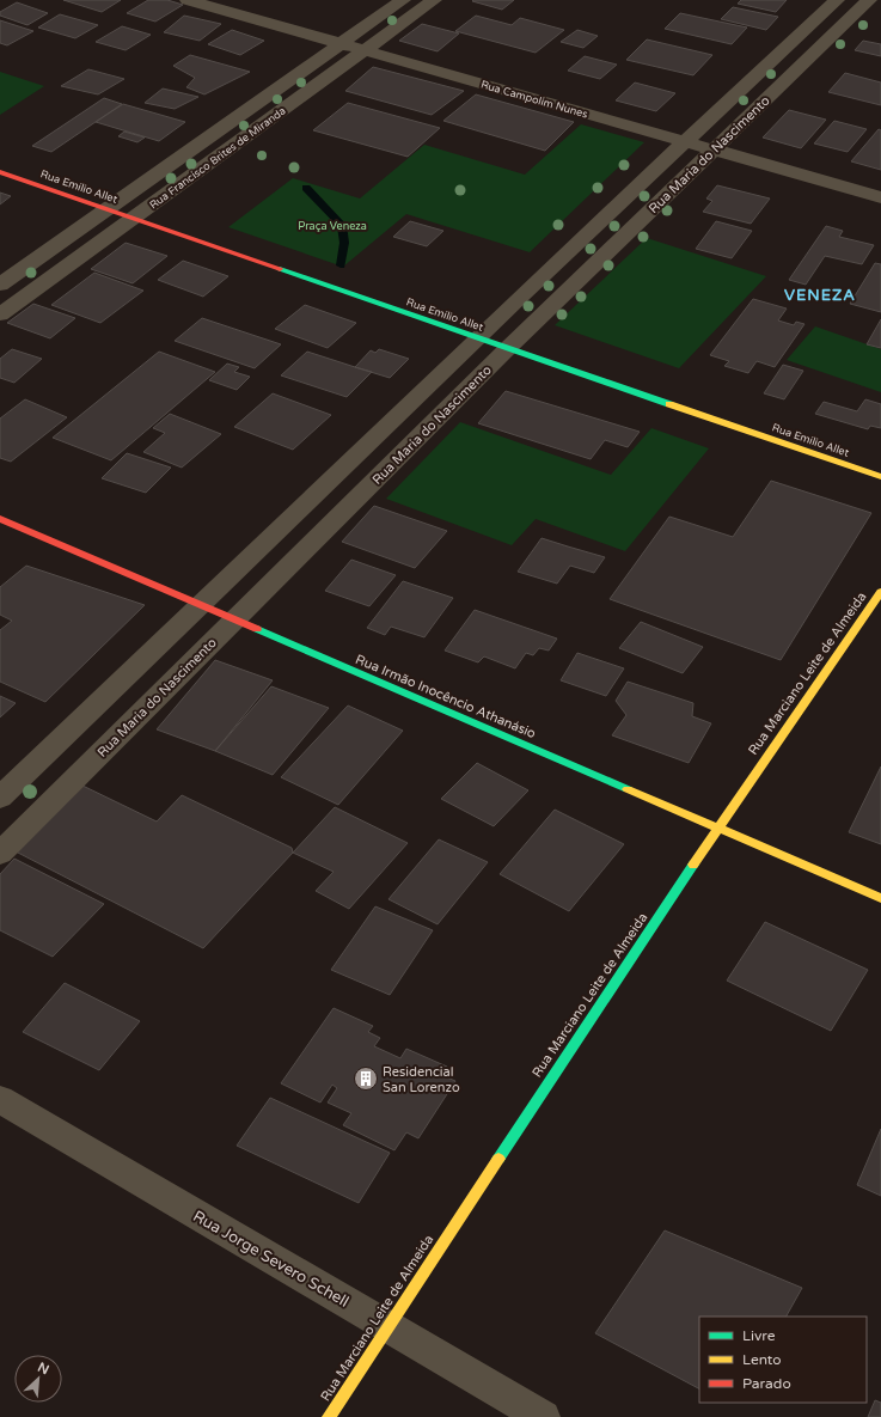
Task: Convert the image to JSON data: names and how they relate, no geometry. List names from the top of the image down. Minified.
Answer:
{"streets":{"street":["Rua Campolim Nunes","Rua Maria do Nascimento","Rua Francisco Brites de Miranda","Rua Emílio Allet","Rua Marciano Leite de Almeida","Rua Irmão Inocêncio Athanásio","Rua Jorge Severo Schell"]},"crossings":[["Rua Campolim Nunes","Rua Maria do Nascimento"],["Rua Campolim Nunes","Rua Francisco Brites de Miranda"],["Rua Maria do Nascimento","Rua Emílio Allet"],["Rua Maria do Nascimento","Rua Irmão Inocêncio Athanásio"],["Rua Francisco Brites de Miranda","Rua Emílio Allet"],["Rua Marciano Leite de Almeida","Rua Irmão Inocêncio Athanásio"],["Rua Marciano Leite de Almeida","Rua Jorge Severo Schell"]],"districts":["VENEZA"],"parks":["Praça Veneza"],"places":{"building":["Residencial San Lorenzo"]},"legend":["Livre","Lento","Parado"],"north":"top right"}
